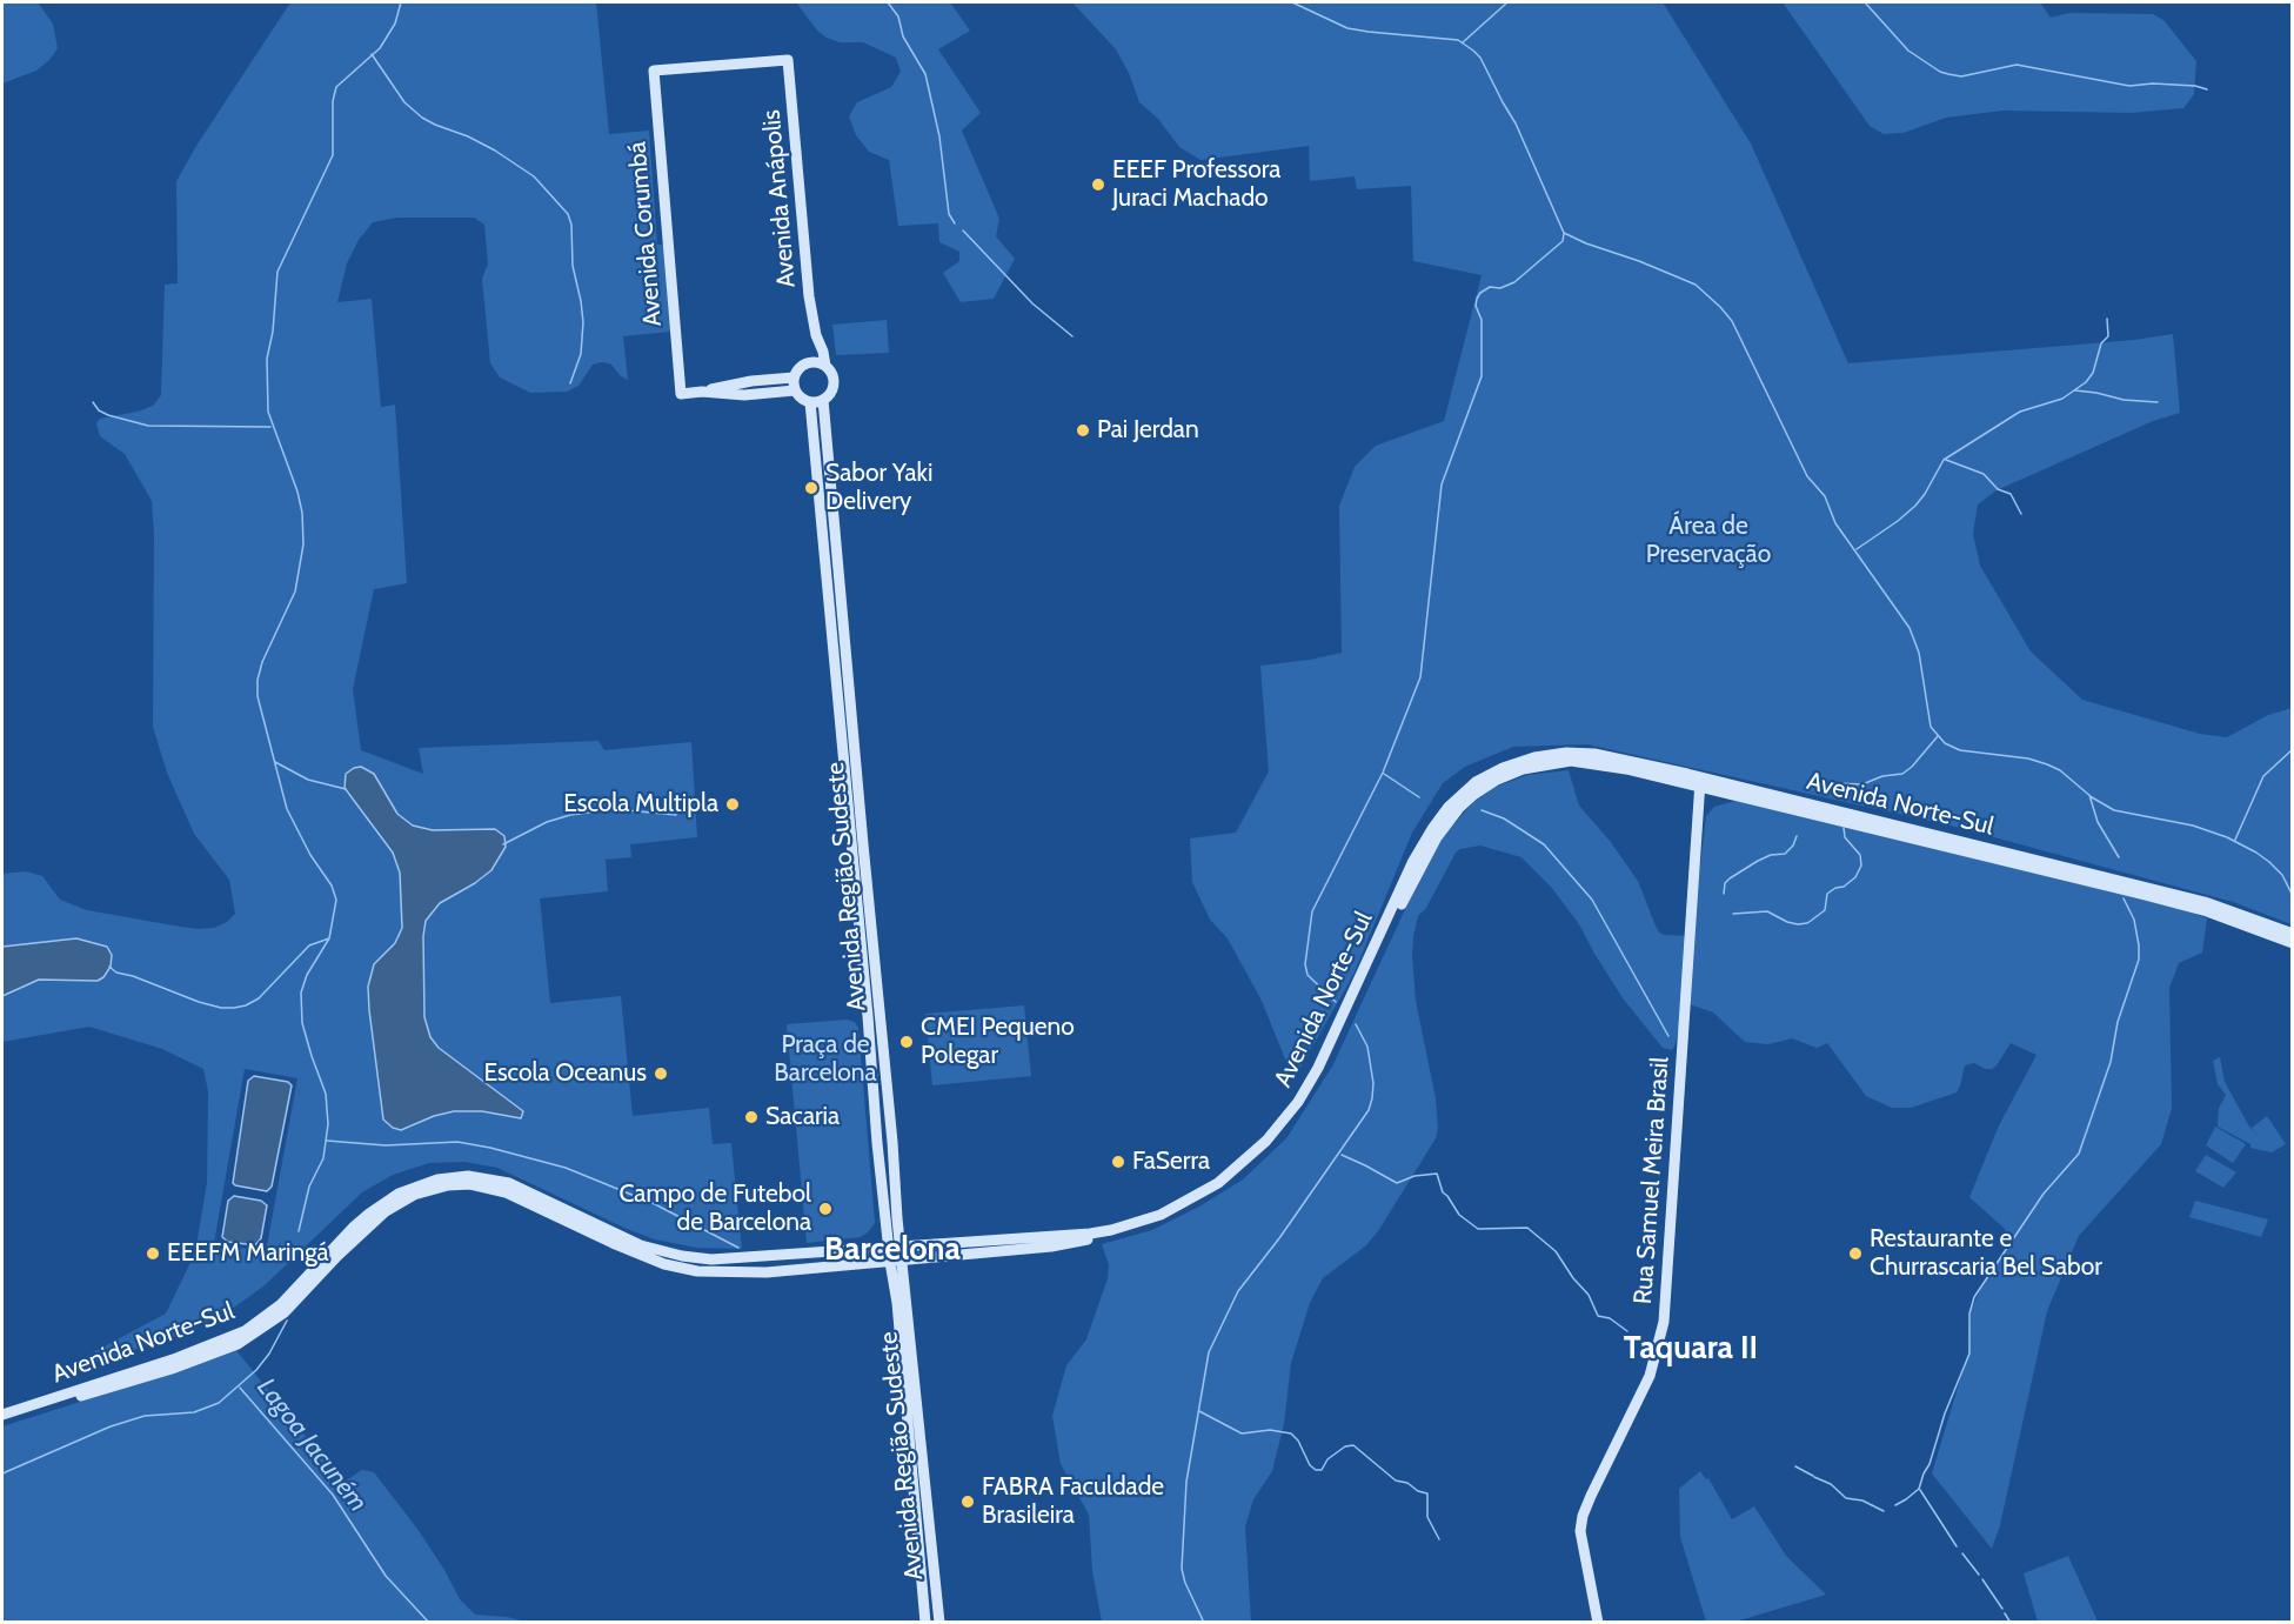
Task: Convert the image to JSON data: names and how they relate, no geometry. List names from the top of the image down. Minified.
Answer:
{"streets":{"main road":["Avenida Anápolis","Avenida Corumbá","Avenida Norte-Sul","Avenida Região Sudeste","Rua Samuel Meira Brasil"]},"crossings":[["Avenida Anápolis","Avenida Corumbá"],["Avenida Anápolis","Avenida Região Sudeste"],["Avenida Norte-Sul","Avenida Região Sudeste"],["Avenida Norte-Sul","Rua Samuel Meira Brasil"]],"districts":["Barcelona","Taquara II"],"water":["Lagoa Jacuném"],"parks":["Área de Preservação","Praça de Barcelona"],"places":["EEEF Professora Juraci Machado","Pai Jerdan","Sabor Yaki Delivery","Escola Multipla","CMEI Pequeno Polegar","Escola Oceanus","Sacaria","FaSerra","Campo de Futebol de Barcelona","EEEFM Maringá","Restaurante e Churrascaria Bel Sabor","FABRA Faculdade Brasileira"]}
